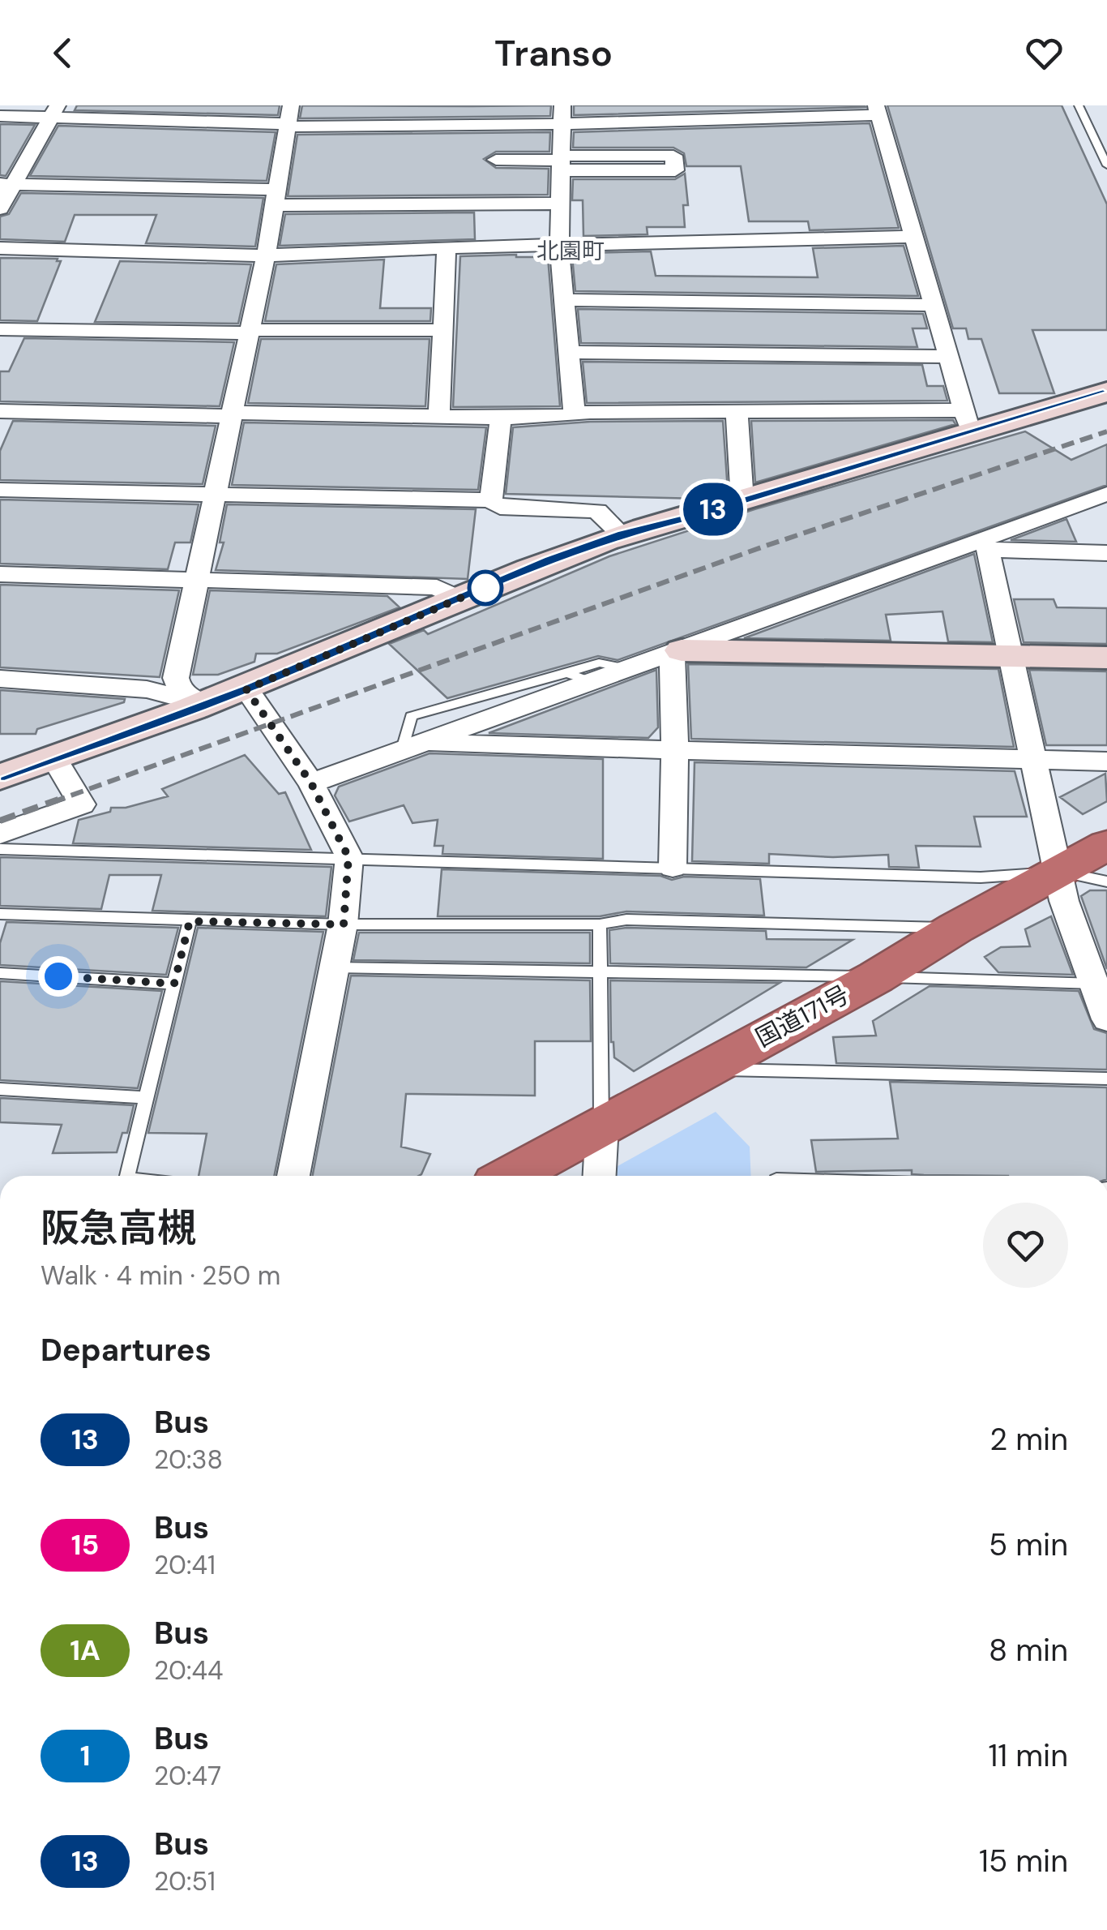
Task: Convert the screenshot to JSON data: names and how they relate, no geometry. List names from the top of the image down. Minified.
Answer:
{"streets":{"highway":["国道171号"]},"districts":["北園町"],"lines":["bus line 13"],"page":{"header":"Transo","on_map":"13","heading":[["阪急高槻","Walk · 4 min · 250 m"],"Departures"],"list":[{"mark":"13","name":"Bus","note":"20:38","value":"2 min"},{"mark":"15","name":"Bus","note":"20:41","value":"5 min"},{"mark":"1A","name":"Bus","note":"20:44","value":"8 min"},{"mark":"1","name":"Bus","note":"20:47","value":"11 min"},{"mark":"13","name":"Bus","note":"20:51","value":"15 min"}]}}
